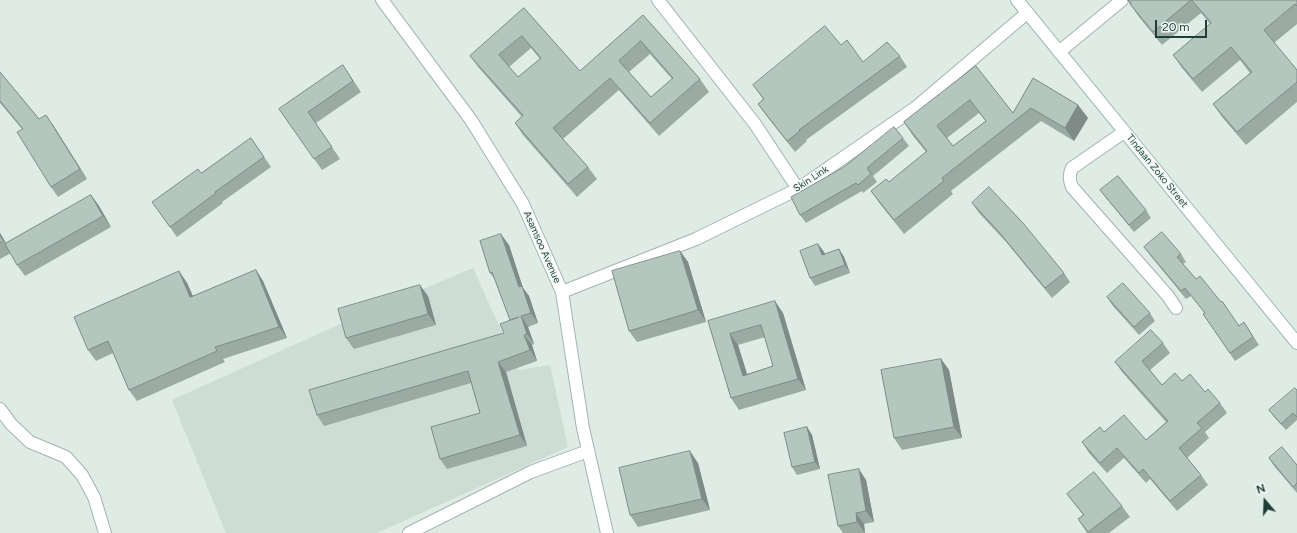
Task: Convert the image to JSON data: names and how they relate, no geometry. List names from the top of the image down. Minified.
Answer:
{"streets":{"street":["Tindaan Zoko Street","Skin Link","Asamsoo Avenue"]},"crossings":[["Tindaan Zoko Street","Skin Link"],["Skin Link","Asamsoo Avenue"]],"scale_bar":"20 m","north":"top"}
